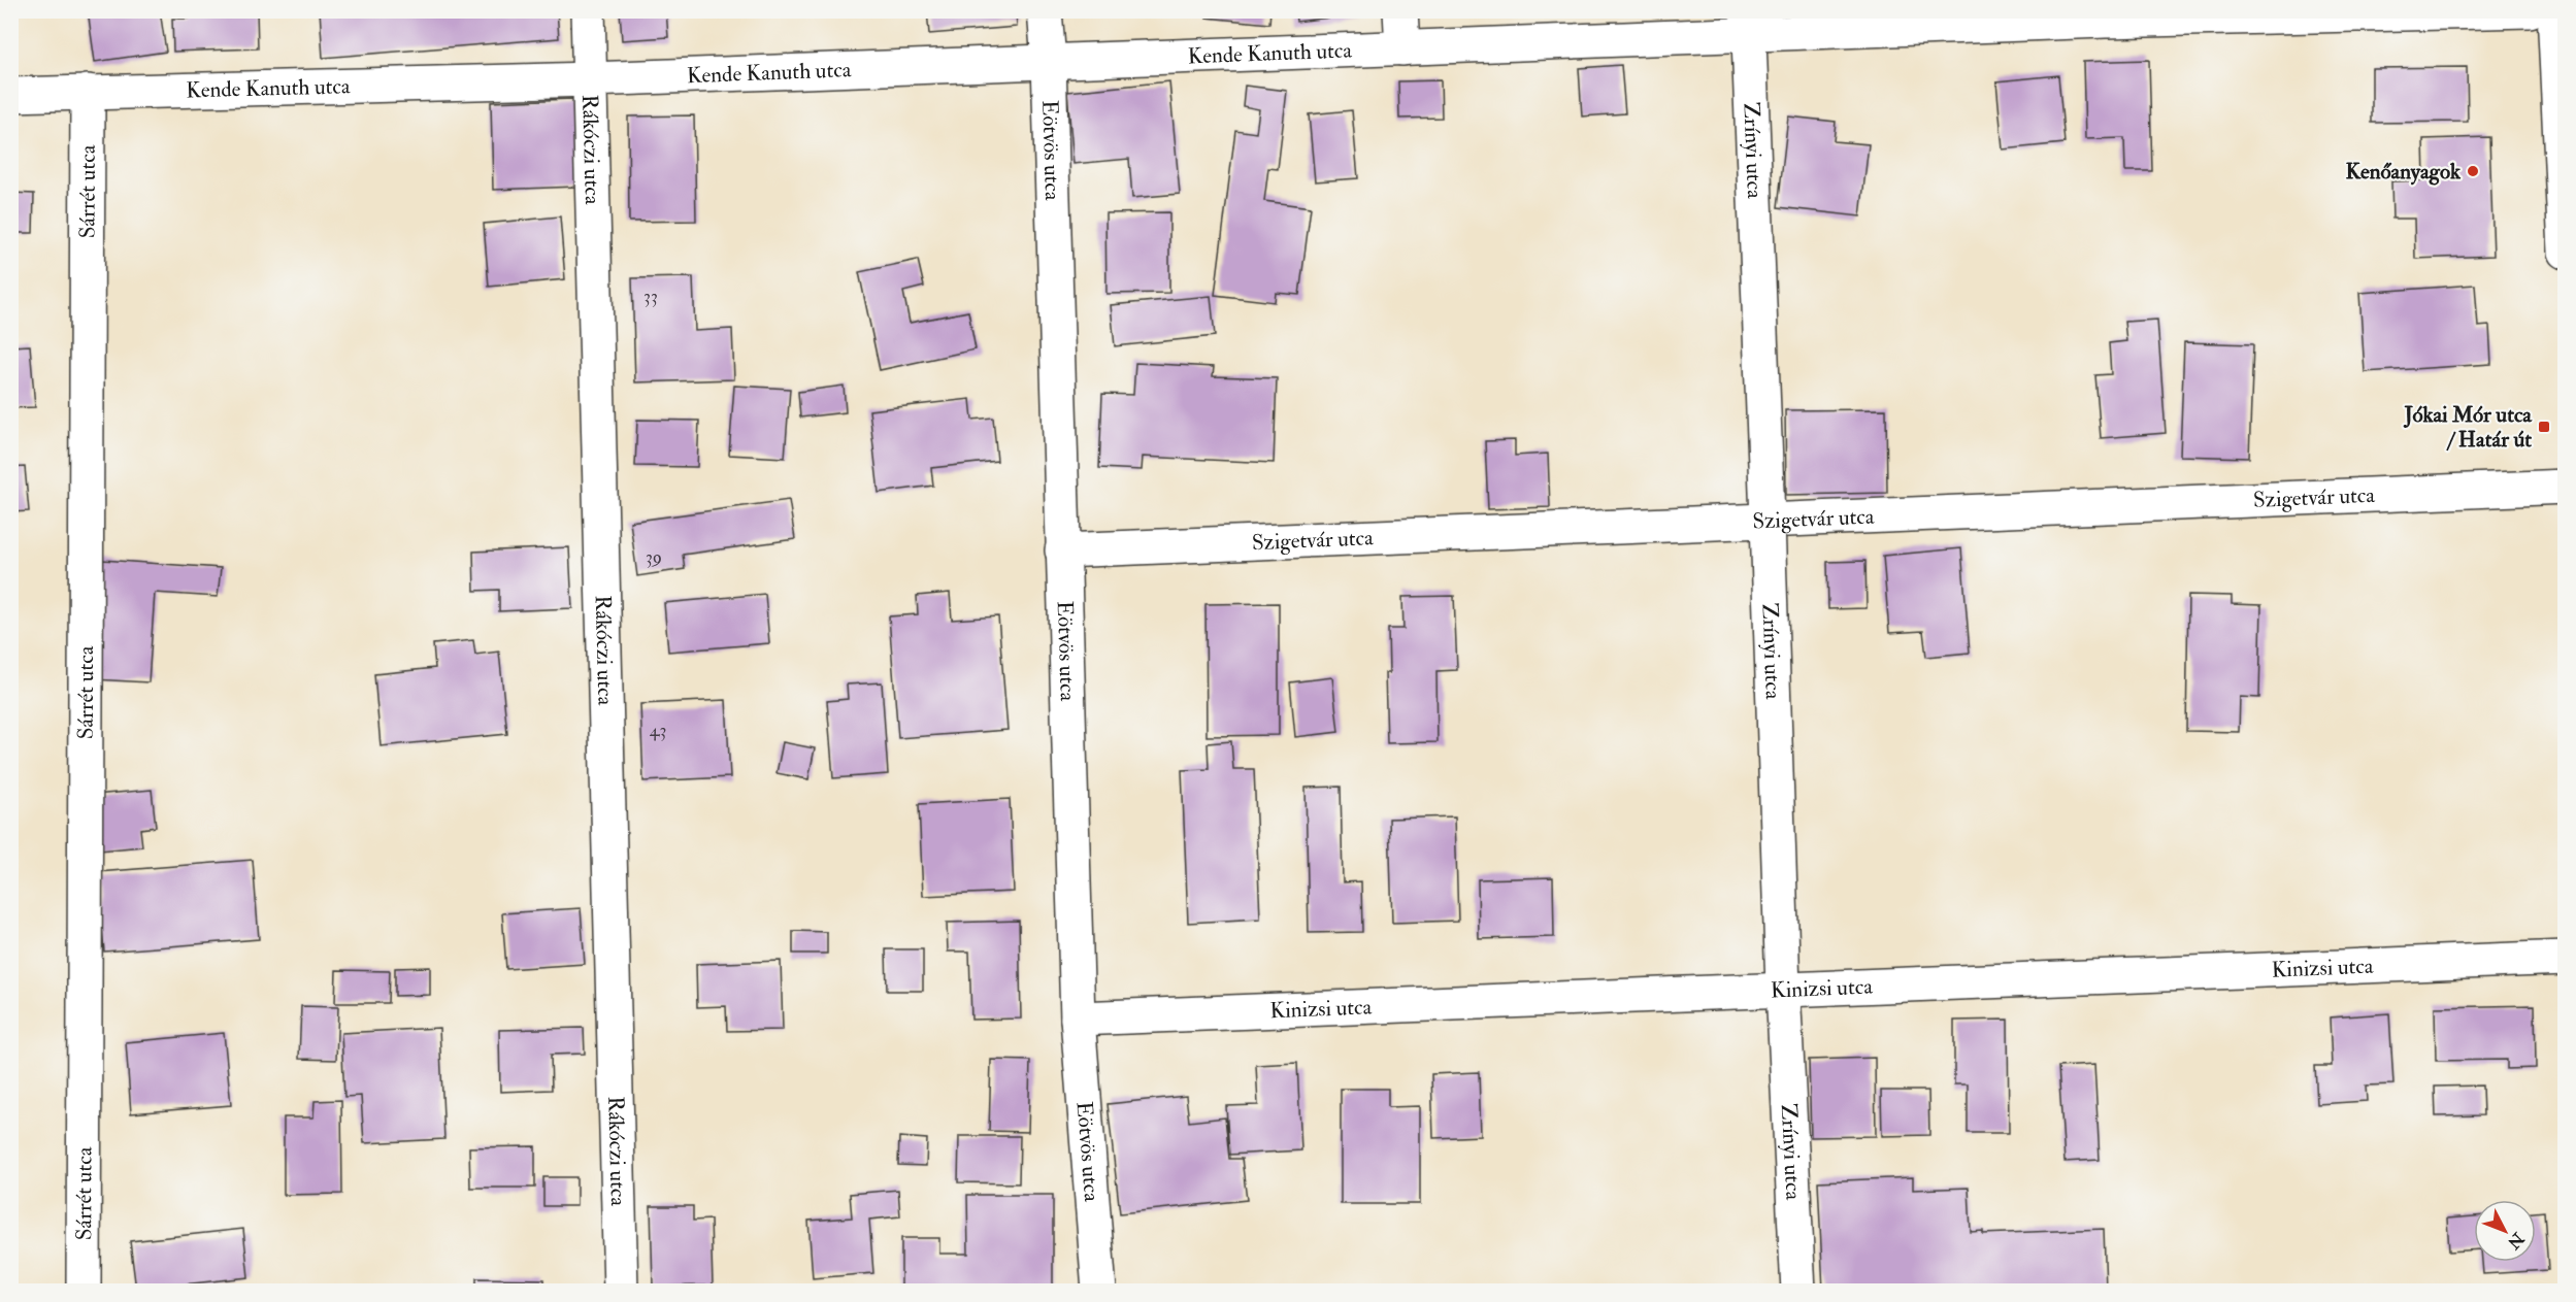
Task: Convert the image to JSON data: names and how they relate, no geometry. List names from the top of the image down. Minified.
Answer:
{"streets":{"street":["Kende Kanuth utca","Rákóczi utca","Eötvös utca","Zrínyi utca","Sárrét utca","Szigetvár utca","Kinizsi utca"]},"crossings":[["Kende Kanuth utca","Rákóczi utca"],["Kende Kanuth utca","Eötvös utca"],["Kende Kanuth utca","Zrínyi utca"],["Kende Kanuth utca","Sárrét utca"],["Eötvös utca","Szigetvár utca"],["Eötvös utca","Kinizsi utca"],["Zrínyi utca","Szigetvár utca"],["Zrínyi utca","Kinizsi utca"]],"places":{"other":["Kenőanyagok"],"transit":["Jókai Mór utca / Határ út"]},"house_numbers":["33","39","43"],"north":"bottom right"}
